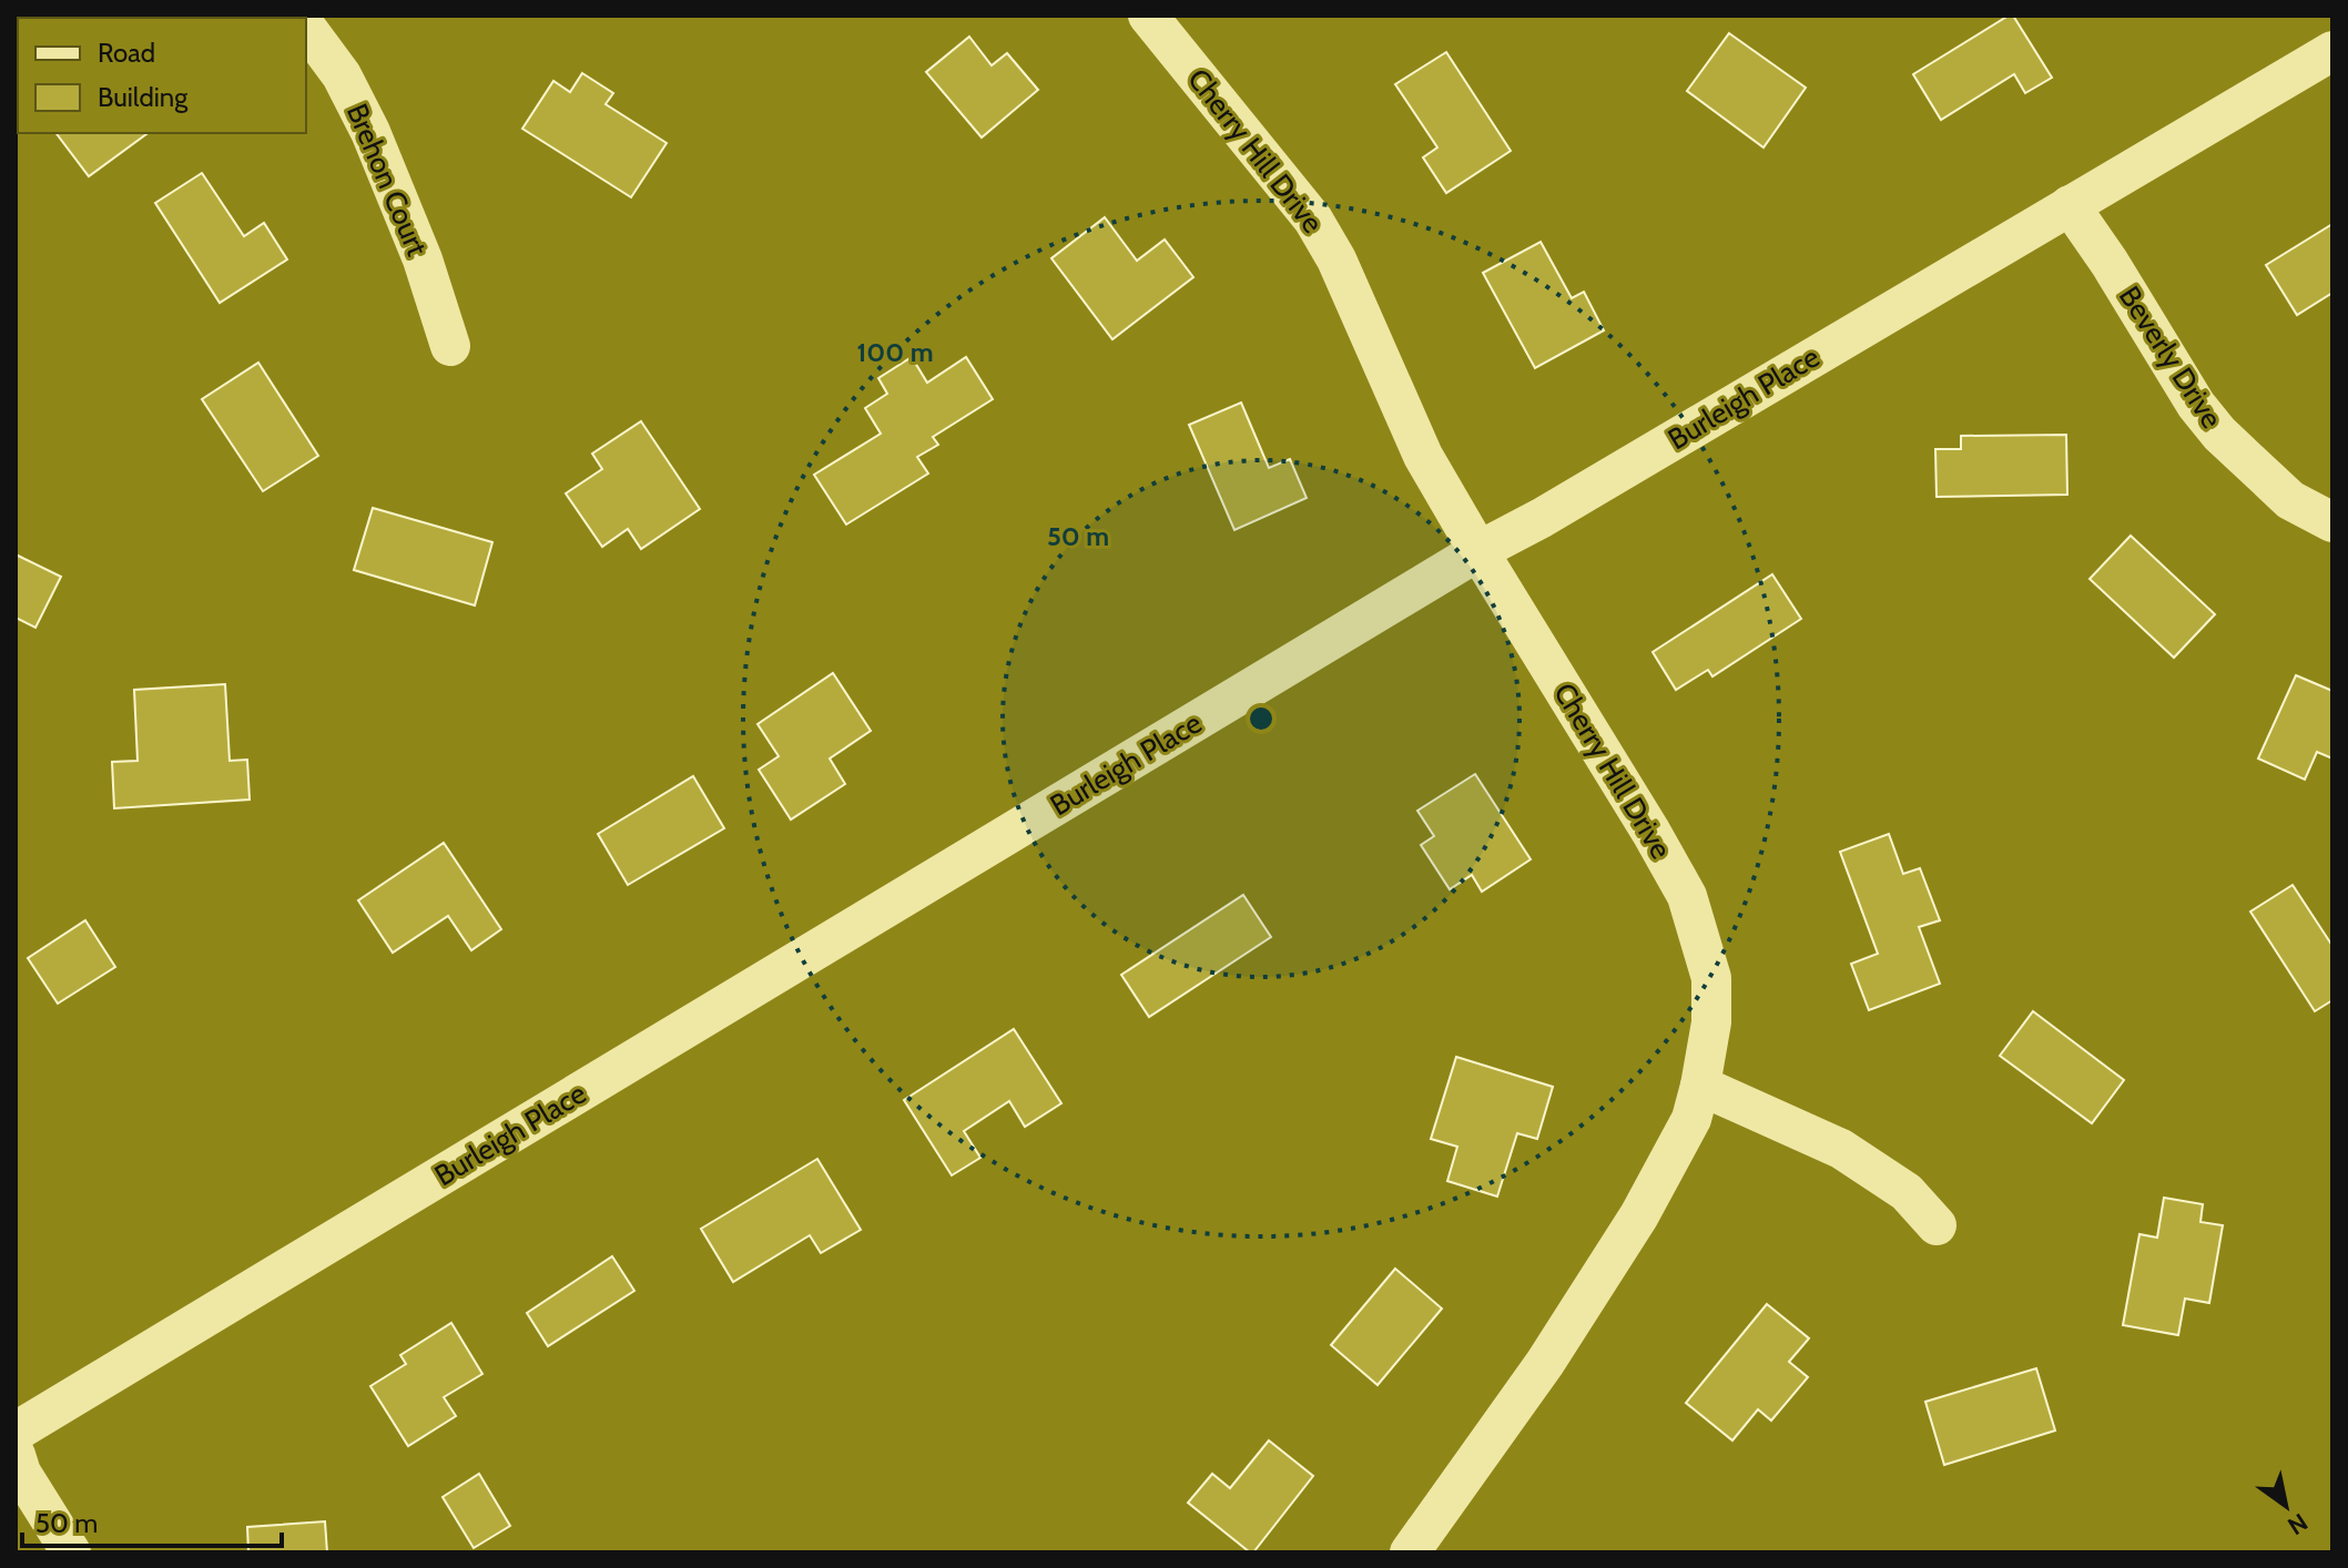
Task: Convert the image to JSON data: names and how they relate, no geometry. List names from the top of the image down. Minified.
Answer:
{"streets":{"street":["Cherry Hill Drive","Brehon Court","Beverly Drive","Burleigh Place"]},"crossings":[["Cherry Hill Drive","Burleigh Place"],["Beverly Drive","Burleigh Place"]],"legend":["Road","Building"],"scale_bar":"50 m","north":"bottom right","rings":["100 m","50 m"]}
